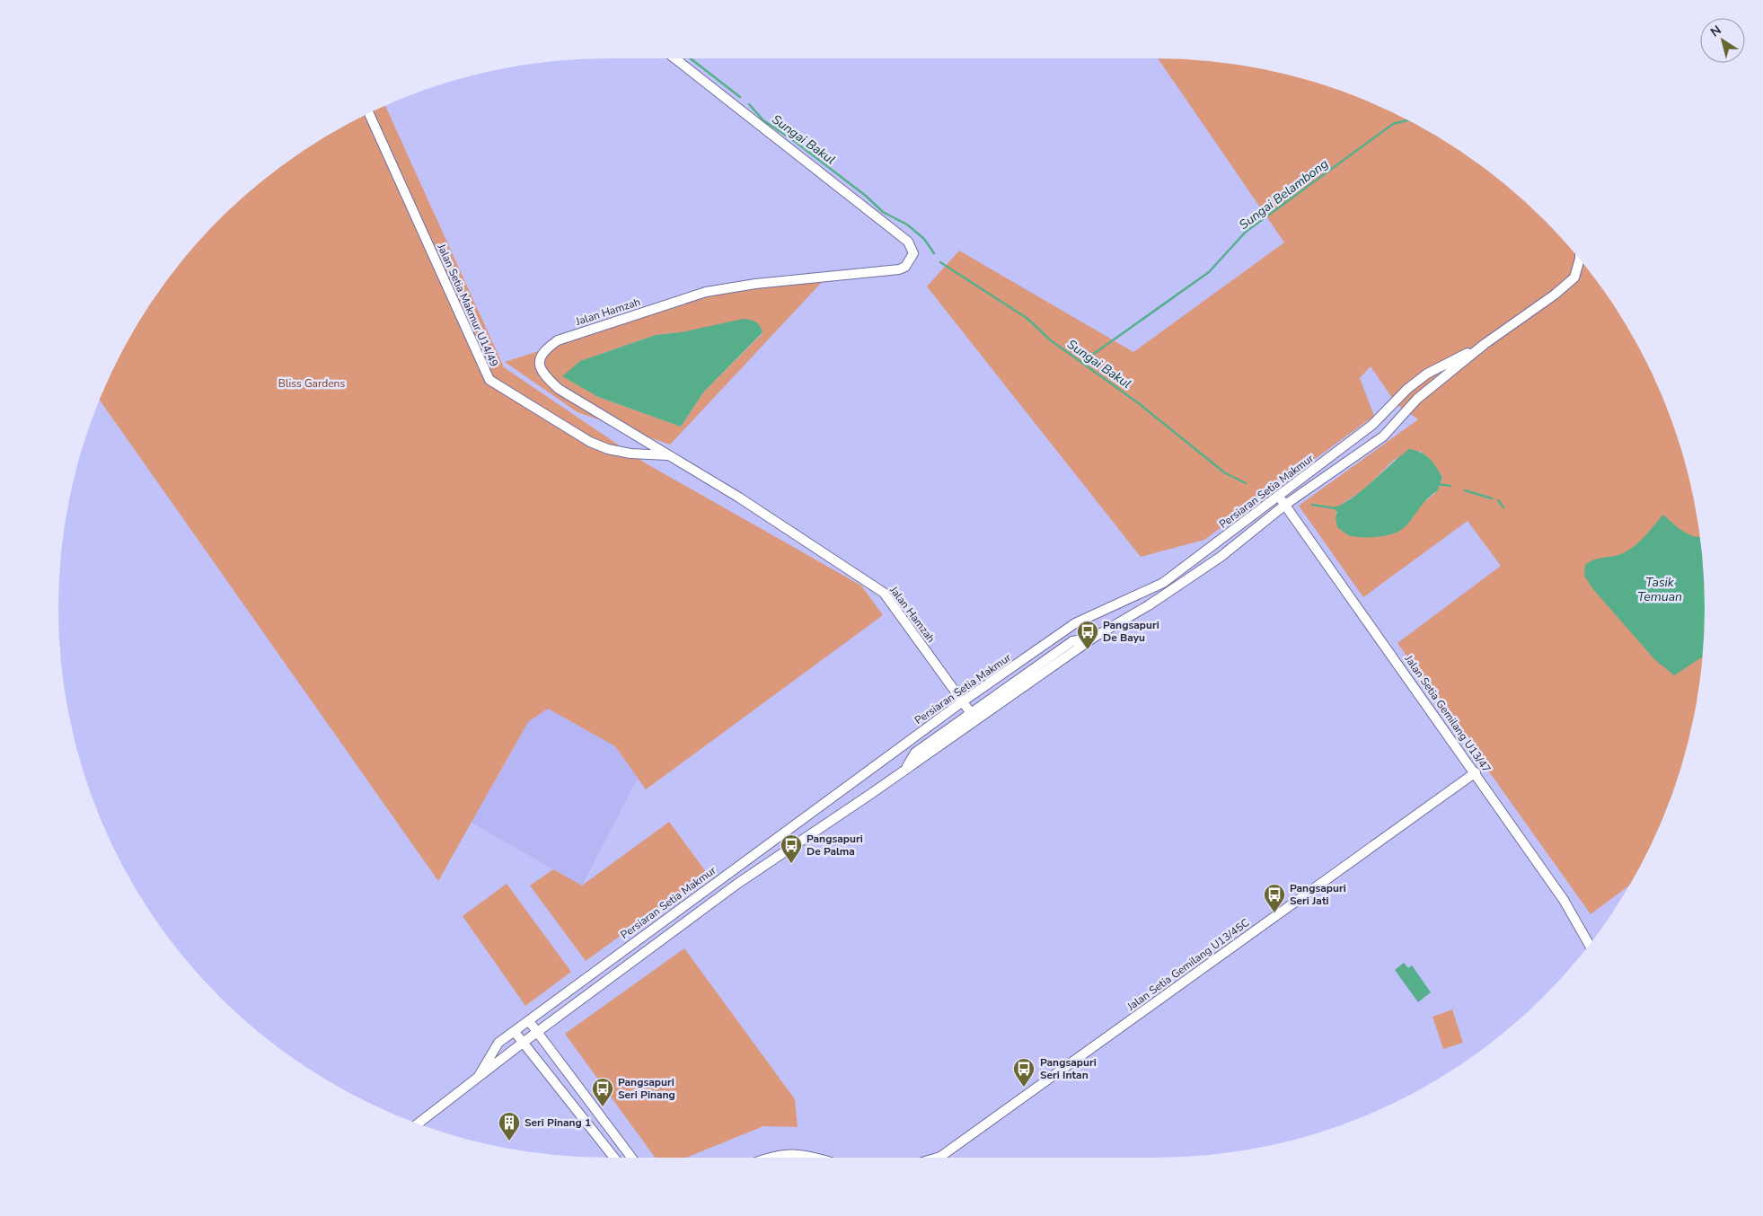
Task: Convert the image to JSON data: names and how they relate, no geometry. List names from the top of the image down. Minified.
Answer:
{"streets":{"street":["Jalan Setia Makmur U14/49","Jalan Hamzah","Persiaran Setia Makmur","Jalan Setia Gemilang U13/47","Jalan Setia Gemilang U13/45C"]},"crossings":[["Jalan Setia Makmur U14/49","Jalan Hamzah"],["Jalan Hamzah","Persiaran Setia Makmur"],["Persiaran Setia Makmur","Jalan Setia Gemilang U13/47"],["Jalan Setia Gemilang U13/47","Jalan Setia Gemilang U13/45C"]],"water":["Sungai Bakul","Sungai Belambong","Tasik Temuan"],"parks":["Bliss Gardens"],"places":{"bus stop":["Pangsapuri De Bayu","Pangsapuri De Palma","Pangsapuri Seri Jati","Pangsapuri Seri Intan","Pangsapuri Seri Pinang"],"building":["Seri Pinang 1"]},"north":"top left"}
